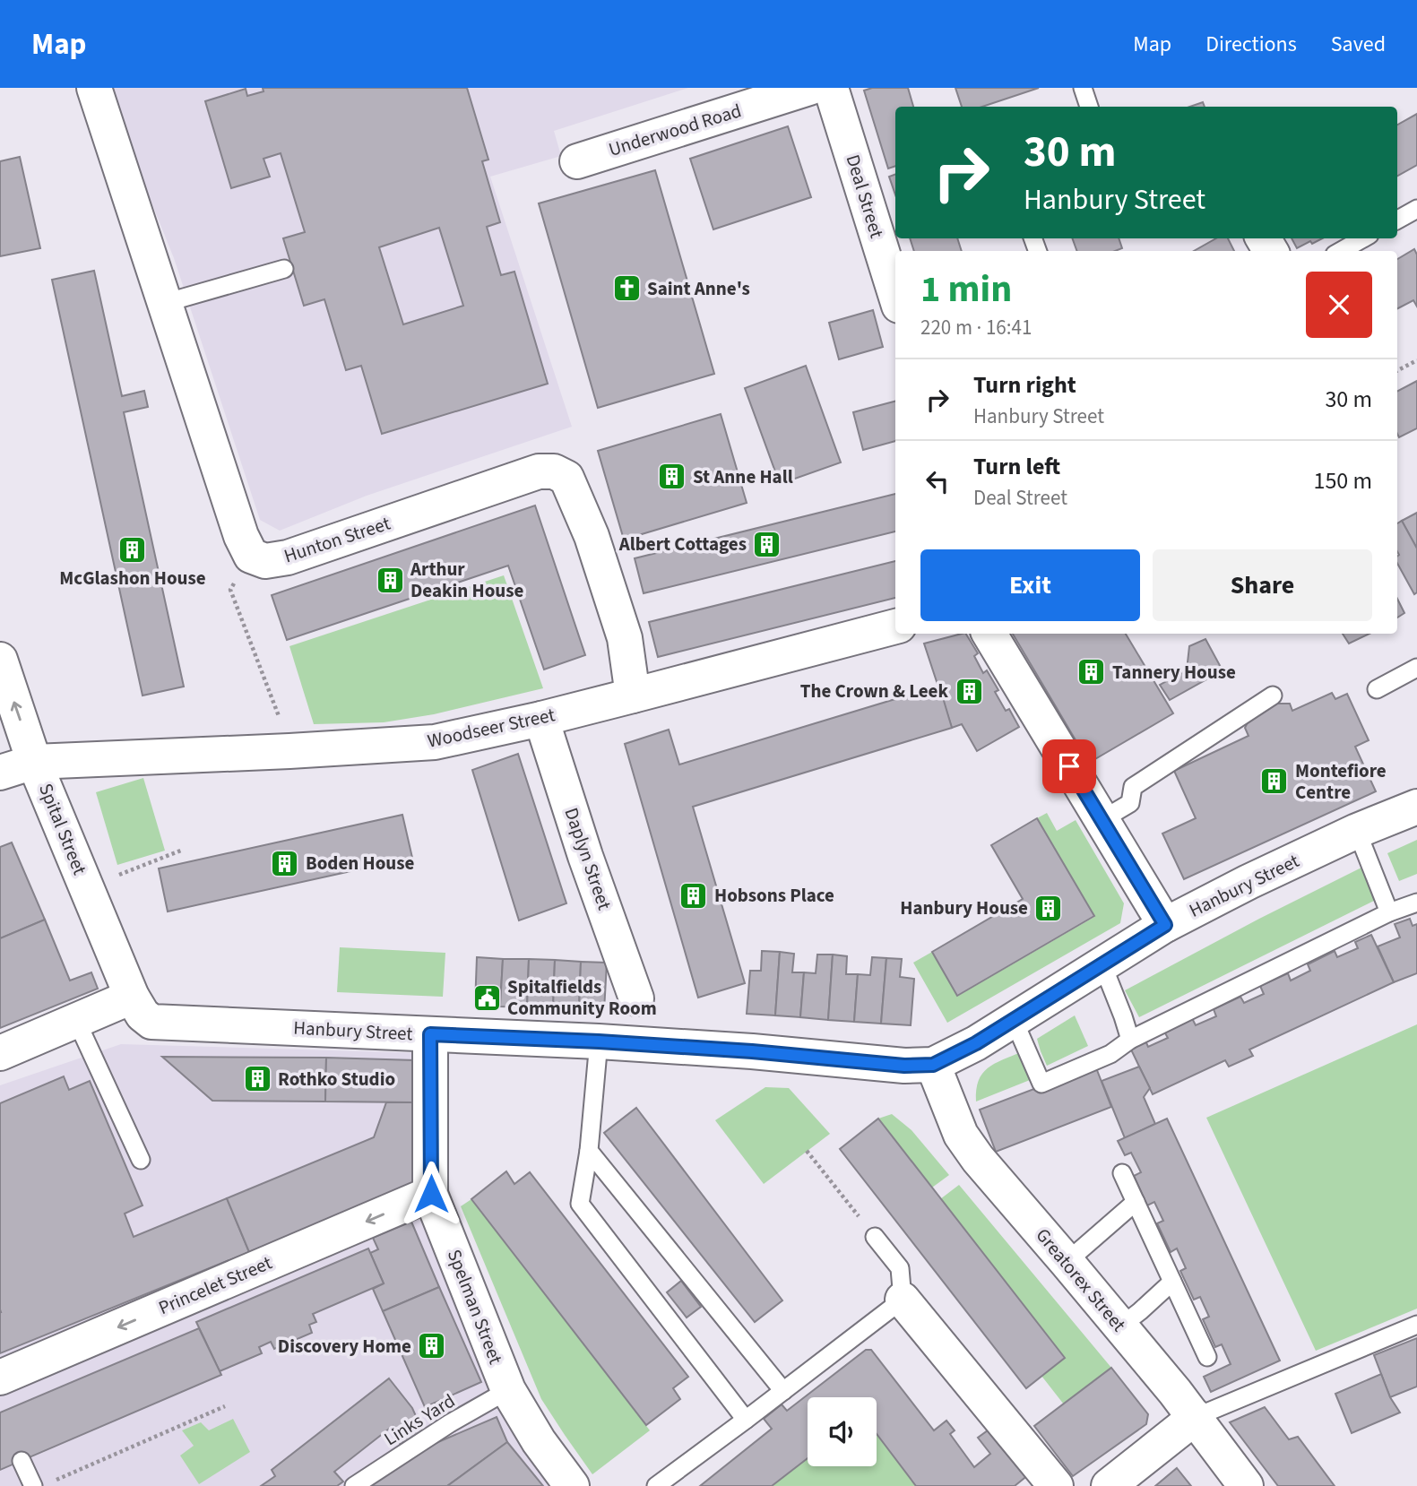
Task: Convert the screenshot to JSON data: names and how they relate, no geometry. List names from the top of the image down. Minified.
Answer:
{"streets":{"street":["Underwood Road","Deal Street","Hunton Street","Woodseer Street","Spital Street","Daplyn Street","Hanbury Street","Greatorex Street","Princelet Street","Spelman Street"],"lane":["Links Yard"]},"crossings":[["Hunton Street","Woodseer Street"],["Woodseer Street","Spital Street"],["Woodseer Street","Daplyn Street"],["Spital Street","Hanbury Street"],["Hanbury Street","Greatorex Street"],["Hanbury Street","Spelman Street"],["Princelet Street","Spelman Street"],["Spelman Street","Links Yard"]],"places":{"church":["Saint Anne's"],"building":["St Anne Hall","Albert Cottages","McGlashon House","Arthur Deakin House","Tannery House","The Crown & Leek","Montefiore Centre","Boden House","Hobsons Place","Hanbury House","Rothko Studio","Discovery Home"],"public building":["Spitalfields Community Room"]},"page":{"header":"Map","nav":["Map","Directions","Saved"],"turn":["30 m","Hanbury Street"],"heading":["1 min","220 m · 16:41"],"list":[{"name":"Turn right","note":"Hanbury Street","value":"30 m"},{"name":"Turn left","note":"Deal Street","value":"150 m"}],"buttons":["Exit","Share"]}}
